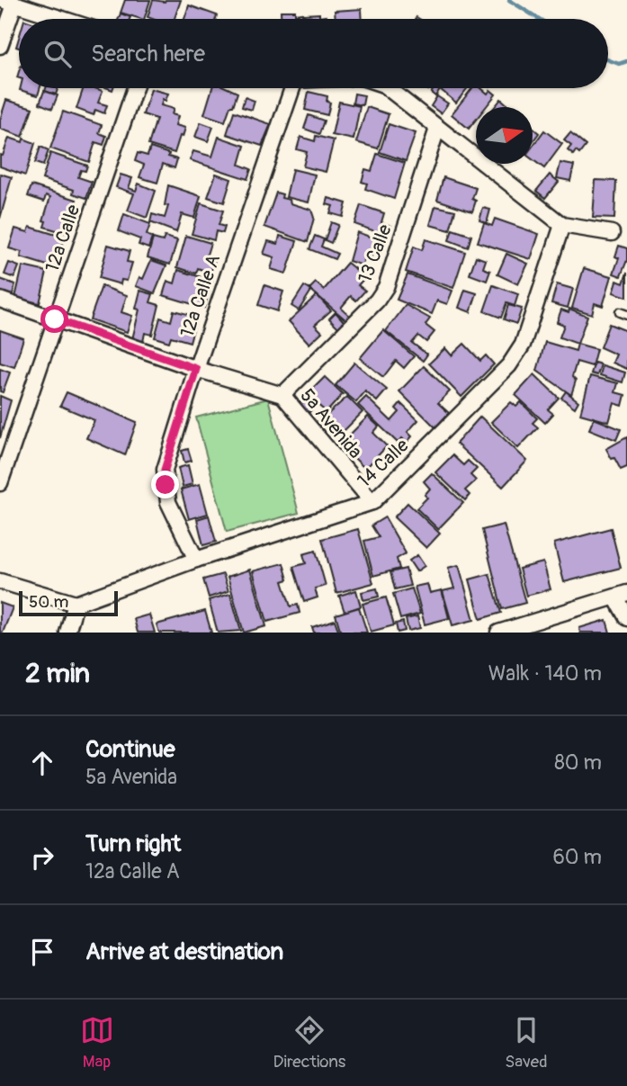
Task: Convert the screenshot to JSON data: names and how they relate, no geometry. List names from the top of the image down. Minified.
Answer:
{"streets":{"street":["12a Calle","13 Calle","12a Calle A","5a Avenida","14 Calle"]},"crossings":[["12a Calle","5a Avenida"],["13 Calle","5a Avenida"],["12a Calle A","5a Avenida"],["12a Calle A","14 Calle"],["5a Avenida","14 Calle"]],"scale_bar":"50 m","north":"right","page":{"search":"Search here","scale":"50 m","heading":["2 min","Walk · 140 m"],"list":[["Continue","5a Avenida","80 m"],["Turn right","12a Calle A","60 m"],"Arrive at destination"],"nav":["Map","Directions","Saved"]}}
